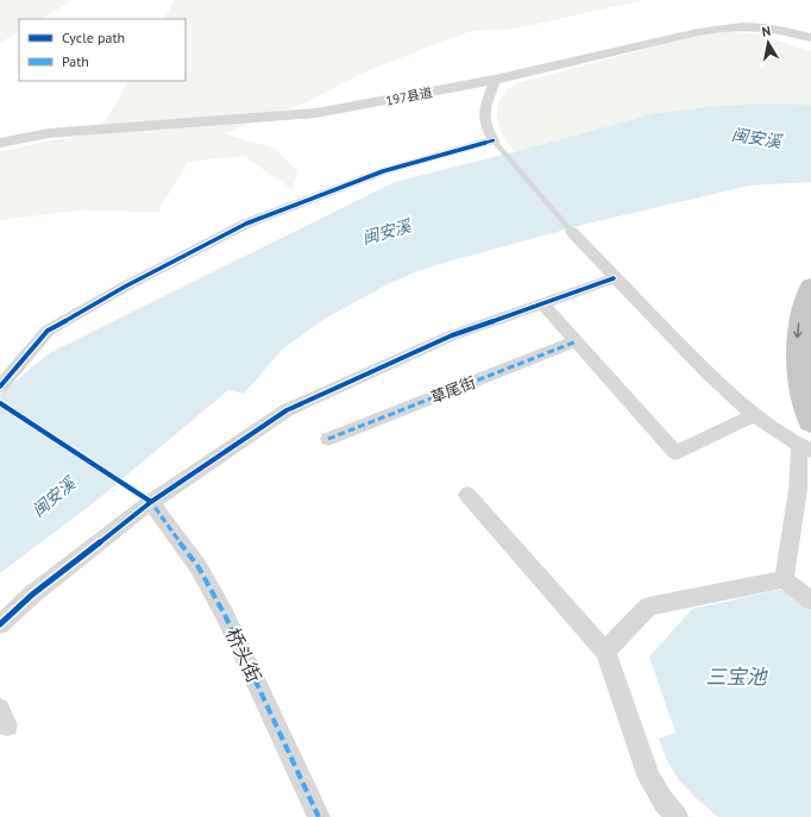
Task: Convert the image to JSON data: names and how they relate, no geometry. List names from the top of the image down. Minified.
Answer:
{"streets":{"street":["197县道","草尾街","桥头街"]},"water":["闽安溪","三宝池"],"legend":["Cycle path","Path"],"north":"top"}
